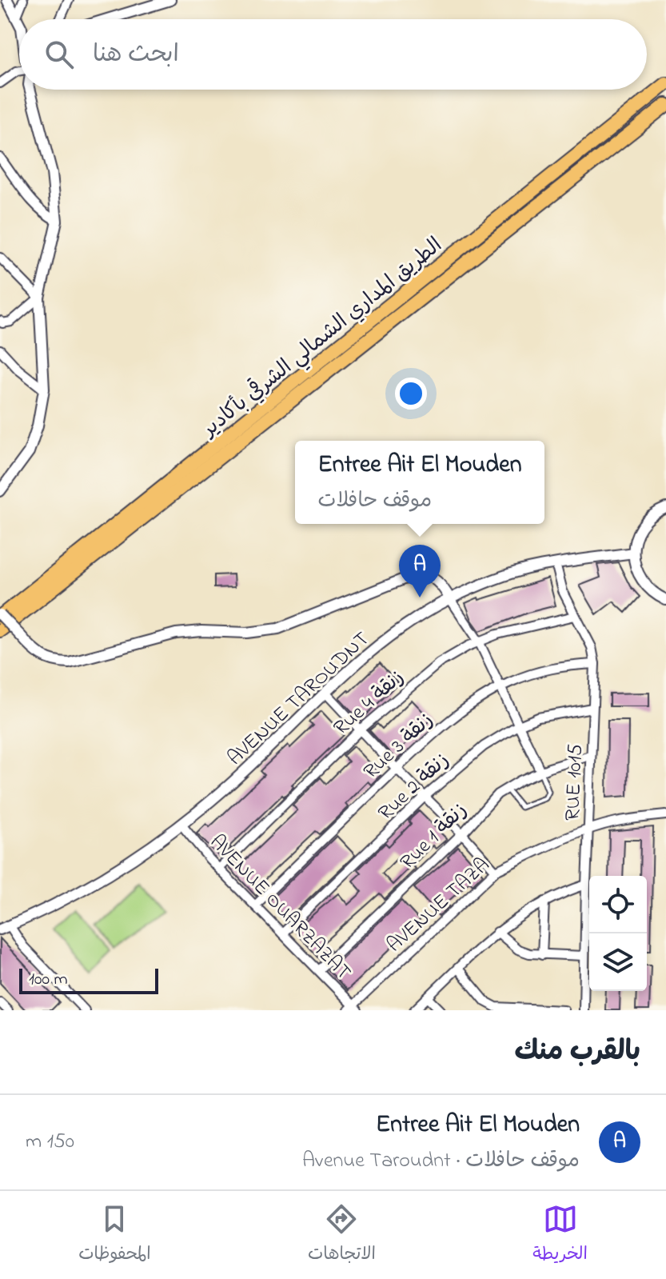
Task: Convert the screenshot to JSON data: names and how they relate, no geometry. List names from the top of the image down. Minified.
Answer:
{"streets":{"highway":["الطريق المداري الشمالي الشرقي بأكادير"],"street":["AVENUE TAROUDNT","Rue 4 زنقة","Rue 3 زنقة","RUE 1015","Rue 2 زنقة","Rue 1 زنقة","AVENUE TAZA","AVENUE OUARZAZAT"]},"crossings":[["AVENUE TAROUDNT","RUE 1015"],["AVENUE TAROUDNT","AVENUE OUARZAZAT"],["Rue 4 زنقة","RUE 1015"],["Rue 4 زنقة","AVENUE OUARZAZAT"],["Rue 3 زنقة","RUE 1015"],["Rue 3 زنقة","AVENUE OUARZAZAT"],["RUE 1015","Rue 2 زنقة"],["RUE 1015","Rue 1 زنقة"],["RUE 1015","AVENUE TAZA"],["Rue 2 زنقة","AVENUE OUARZAZAT"],["Rue 1 زنقة","AVENUE OUARZAZAT"],["AVENUE TAZA","AVENUE OUARZAZAT"]],"scale_bar":"100 m","page":{"search":"ابحث هنا","popup":["Entree Ait El Mouden","موقف حافلات"],"pins":"A","scale":"100 m","heading":"بالقرب منك","list":[{"mark":"A","name":"Entree Ait El Mouden","note":"موقف حافلات · Avenue Taroudnt","value":"150 m"}],"nav":["الخريطة","الاتجاهات","المحفوظات"]}}
